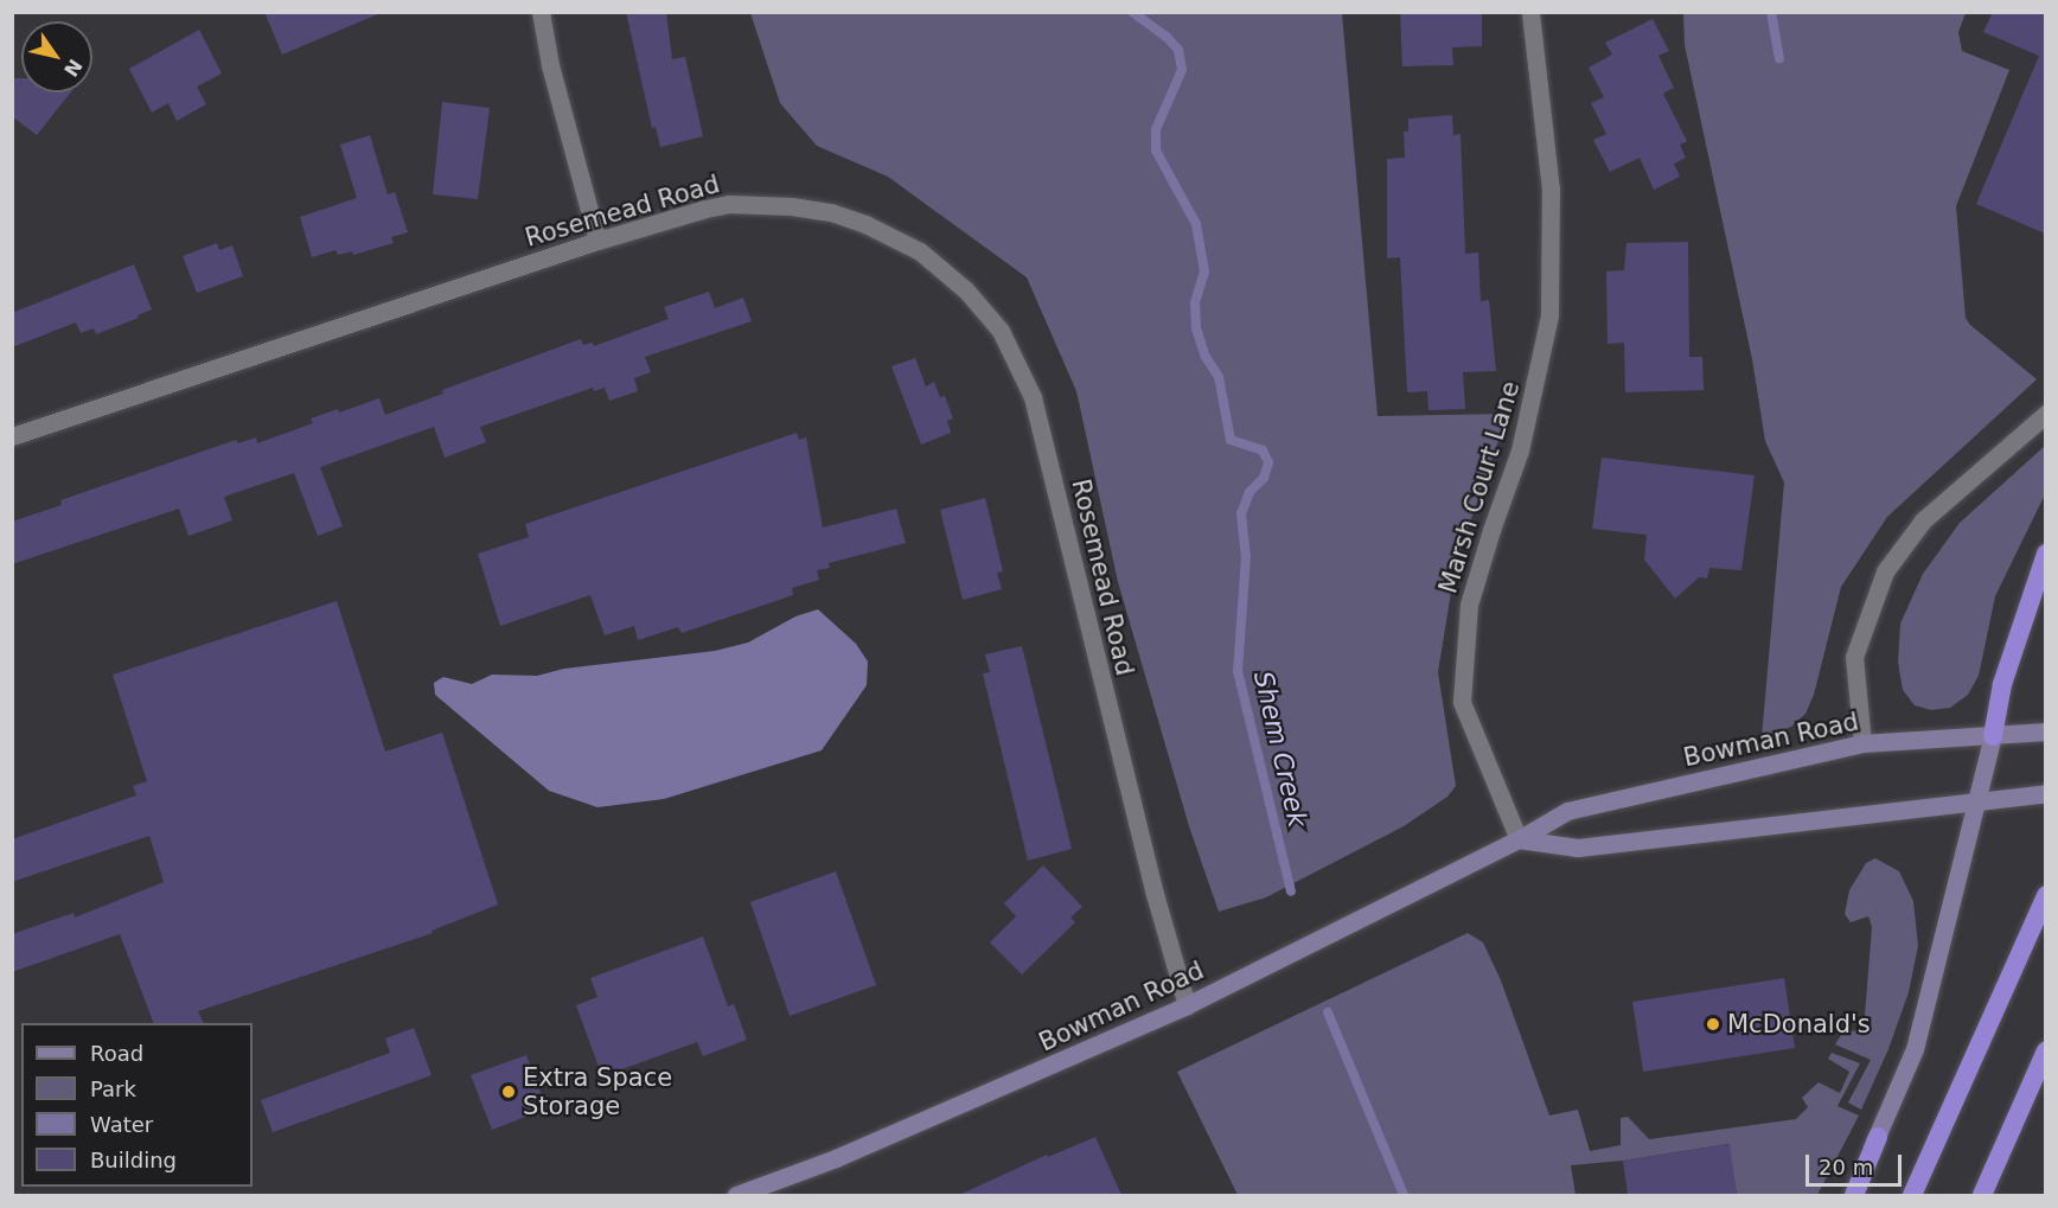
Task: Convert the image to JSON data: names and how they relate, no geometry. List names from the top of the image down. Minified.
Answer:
{"streets":{"main road":["Bowman Road"],"street":["Rosemead Road","Marsh Court Lane"]},"crossings":[["Rosemead Road","Bowman Road"],["Marsh Court Lane","Bowman Road"]],"water":["Shem Creek"],"places":["McDonald's","Extra Space Storage"],"legend":["Road","Park","Water","Building"],"scale_bar":"20 m","north":"bottom right"}
